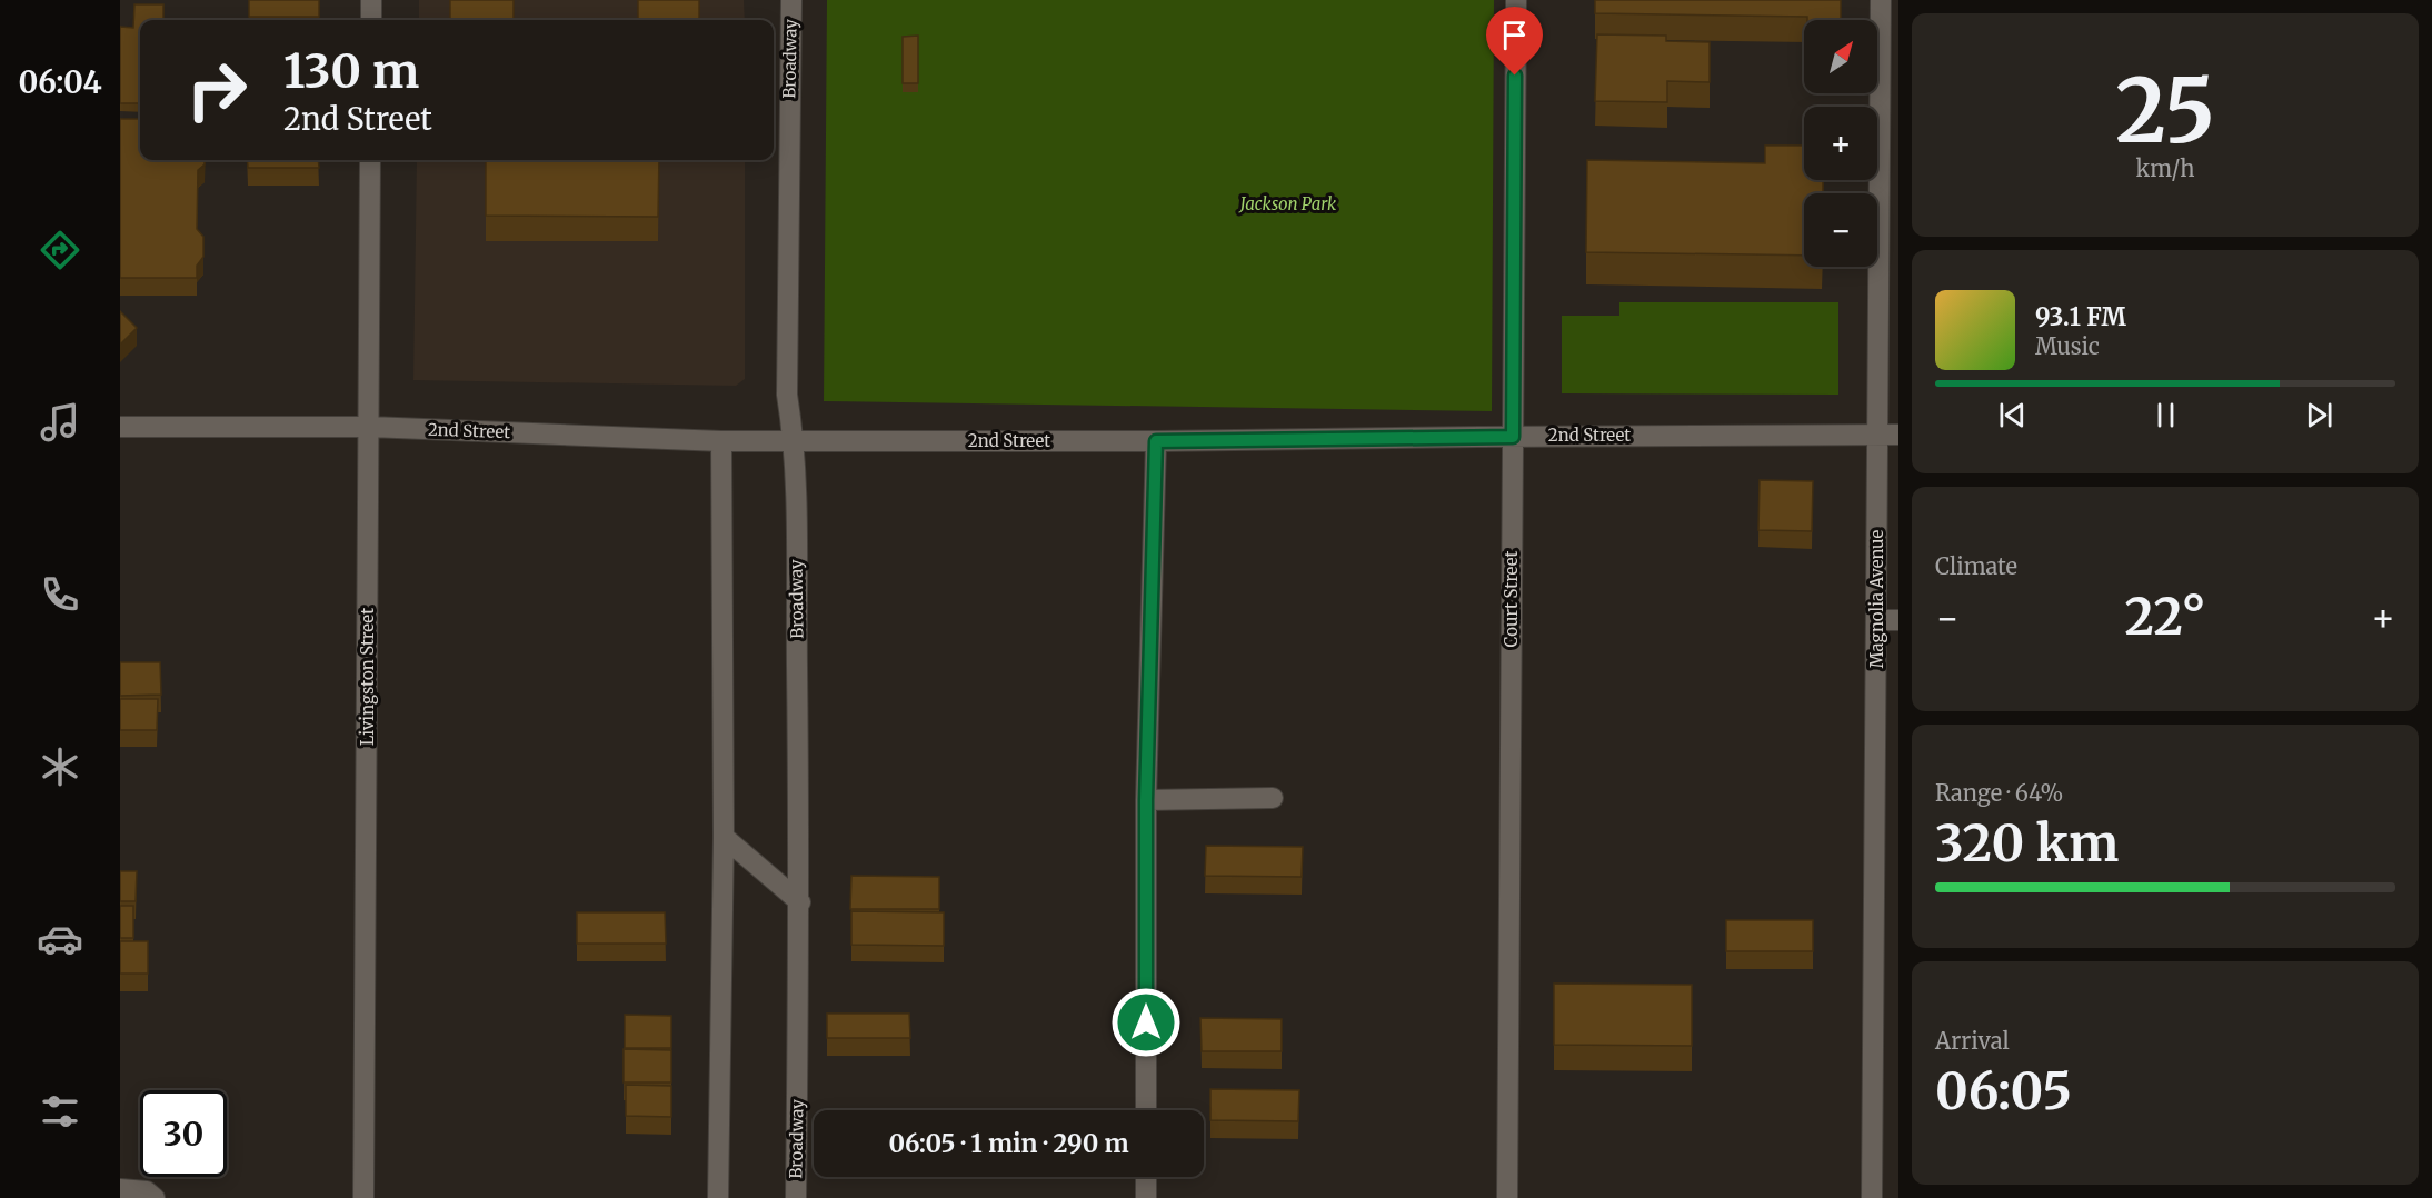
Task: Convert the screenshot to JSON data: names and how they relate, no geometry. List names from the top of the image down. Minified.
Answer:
{"streets":{"street":["Broadway","2nd Street","Court Street","Magnolia Avenue","Livingston Street"]},"crossings":[["Broadway","2nd Street"],["2nd Street","Court Street"],["2nd Street","Magnolia Avenue"],["2nd Street","Livingston Street"]],"parks":["Jackson Park"],"north":"top right","page":{"tabs":"06:04","tile":[["25","km/h"],"Climate",["Range · 64%","320 km"],["Arrival","06:05"]],"map_buttons":["+","−"],"turn":["130 m","2nd Street"],"song":["93.1 FM","Music"],"heat":["−","22°","+"],"limit":"30","trip":"06:05 · 1 min · 290 m"}}
